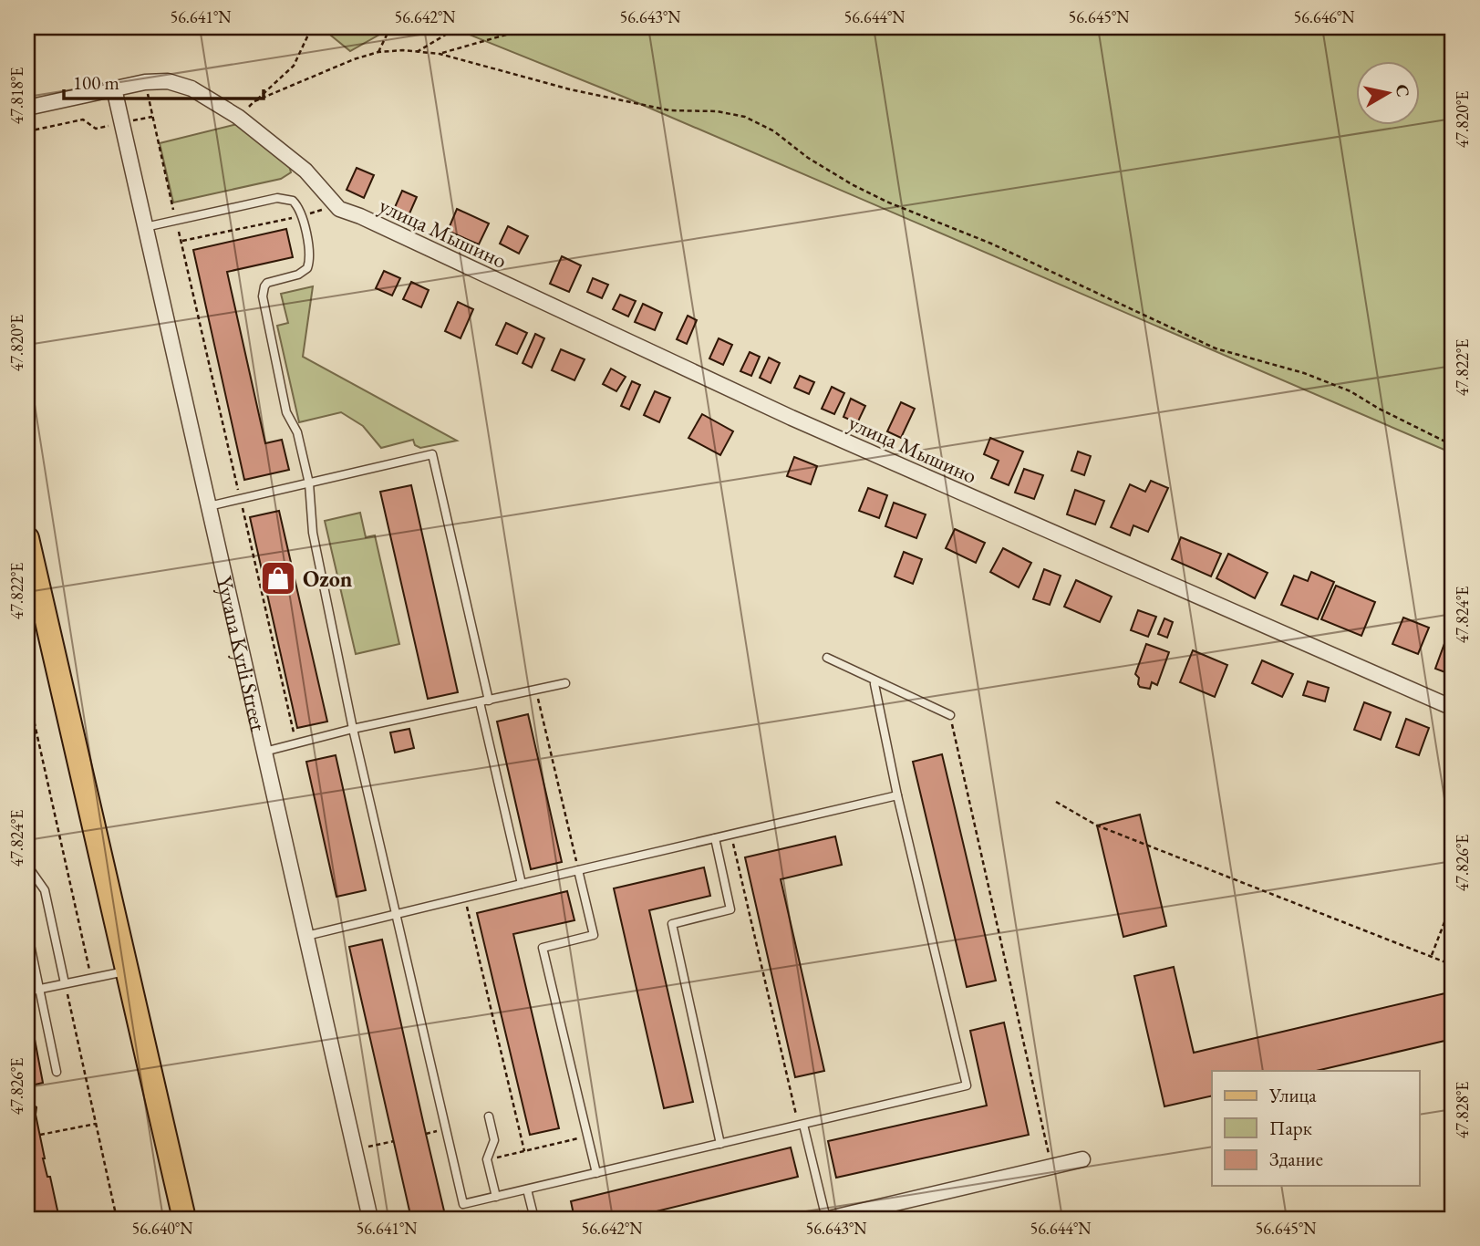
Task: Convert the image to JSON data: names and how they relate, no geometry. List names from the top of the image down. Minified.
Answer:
{"streets":{"street":["улица Мышино","Yyvana Kyrli Street"]},"crossings":[["улица Мышино","Yyvana Kyrli Street"]],"places":{"shop":["Ozon"]},"legend":["Улица","Парк","Здание"],"scale_bar":"100 m","north":"right","coordinates":["56.641°N","56.642°N","56.643°N","56.644°N","56.645°N","56.646°N","47.818°E","47.820°E","47.822°E","47.824°E","47.826°E","47.828°E","56.640°N"]}
